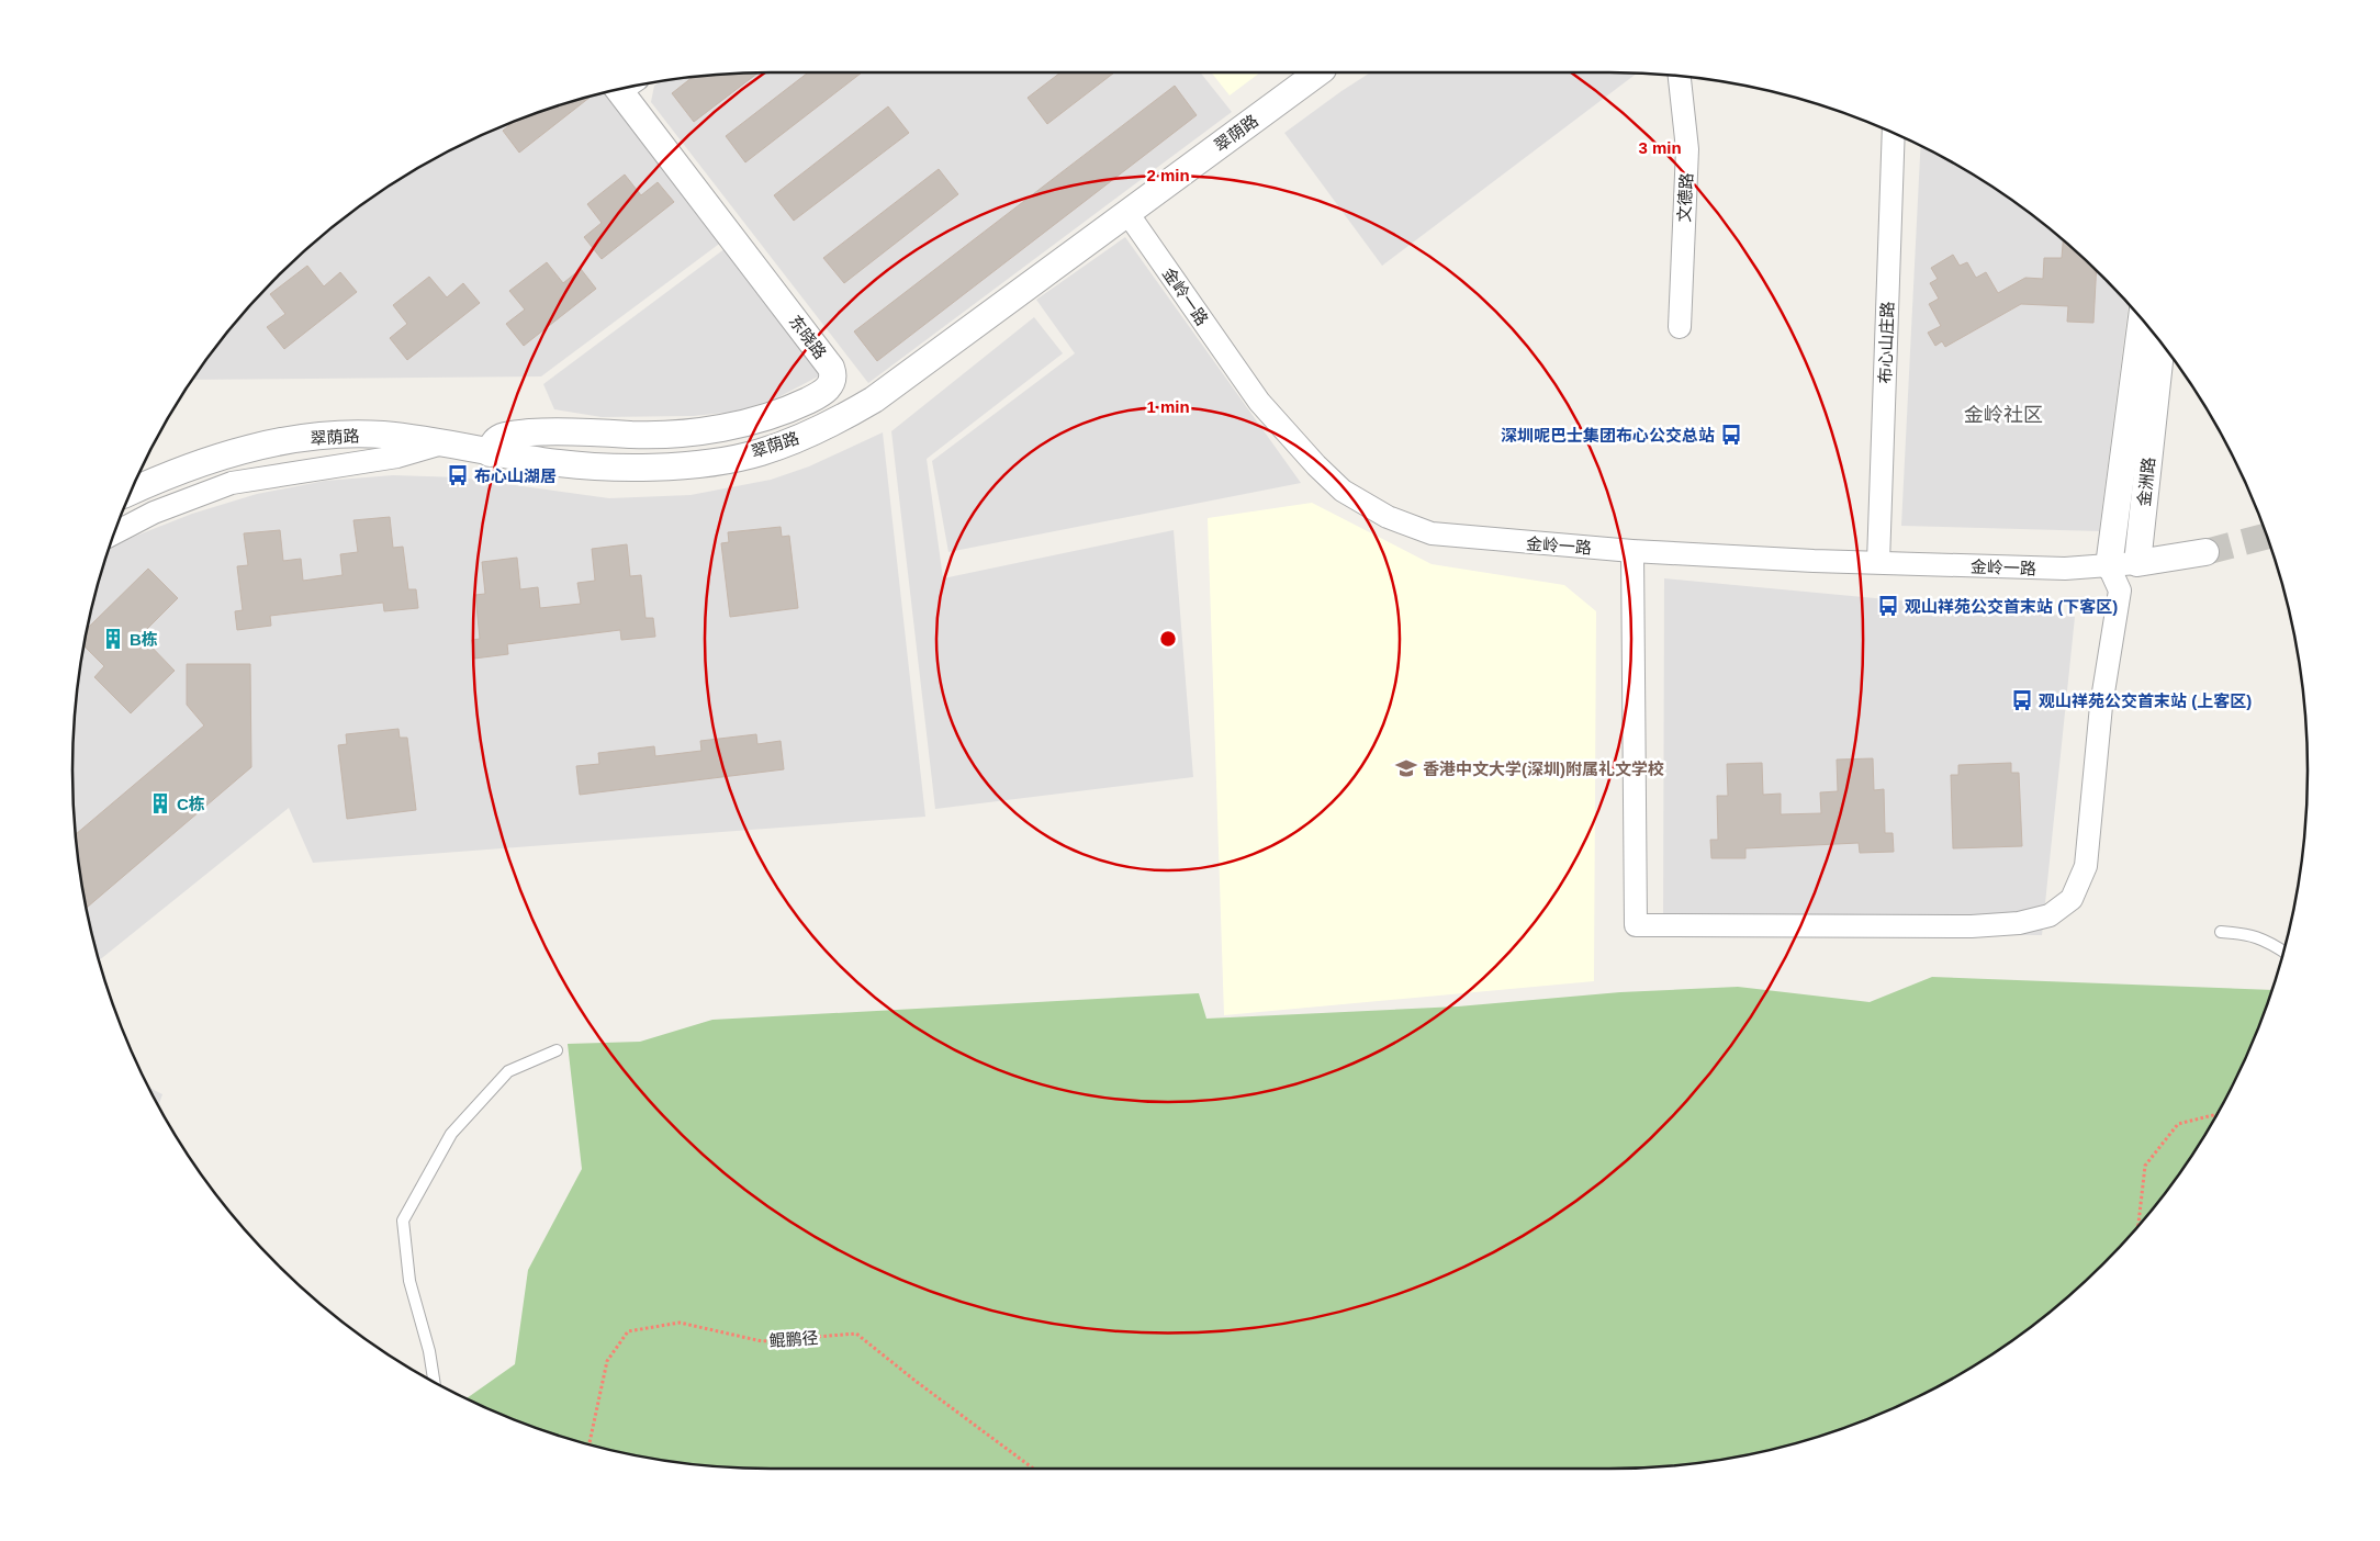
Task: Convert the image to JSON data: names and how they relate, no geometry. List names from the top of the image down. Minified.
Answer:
{"streets":{"street":["翠荫路","文德路","金岭一路","东晓路","布心山庄路","金洲路"],"path":["鲲鹏径"]},"crossings":[["翠荫路","金岭一路"],["翠荫路","东晓路"],["金岭一路","布心山庄路"],["金岭一路","金洲路"]],"districts":["金岭社区"],"places":{"bus stop":["深圳呢巴士集团布心公交总站","布心山湖居","观山祥苑公交首末站 (下客区)","观山祥苑公交首末站 (上客区)"],"building":["B栋","C栋"],"school or university":["香港中文大学(深圳)附属礼文学校"]},"rings":["3 min","2 min","1 min"]}
